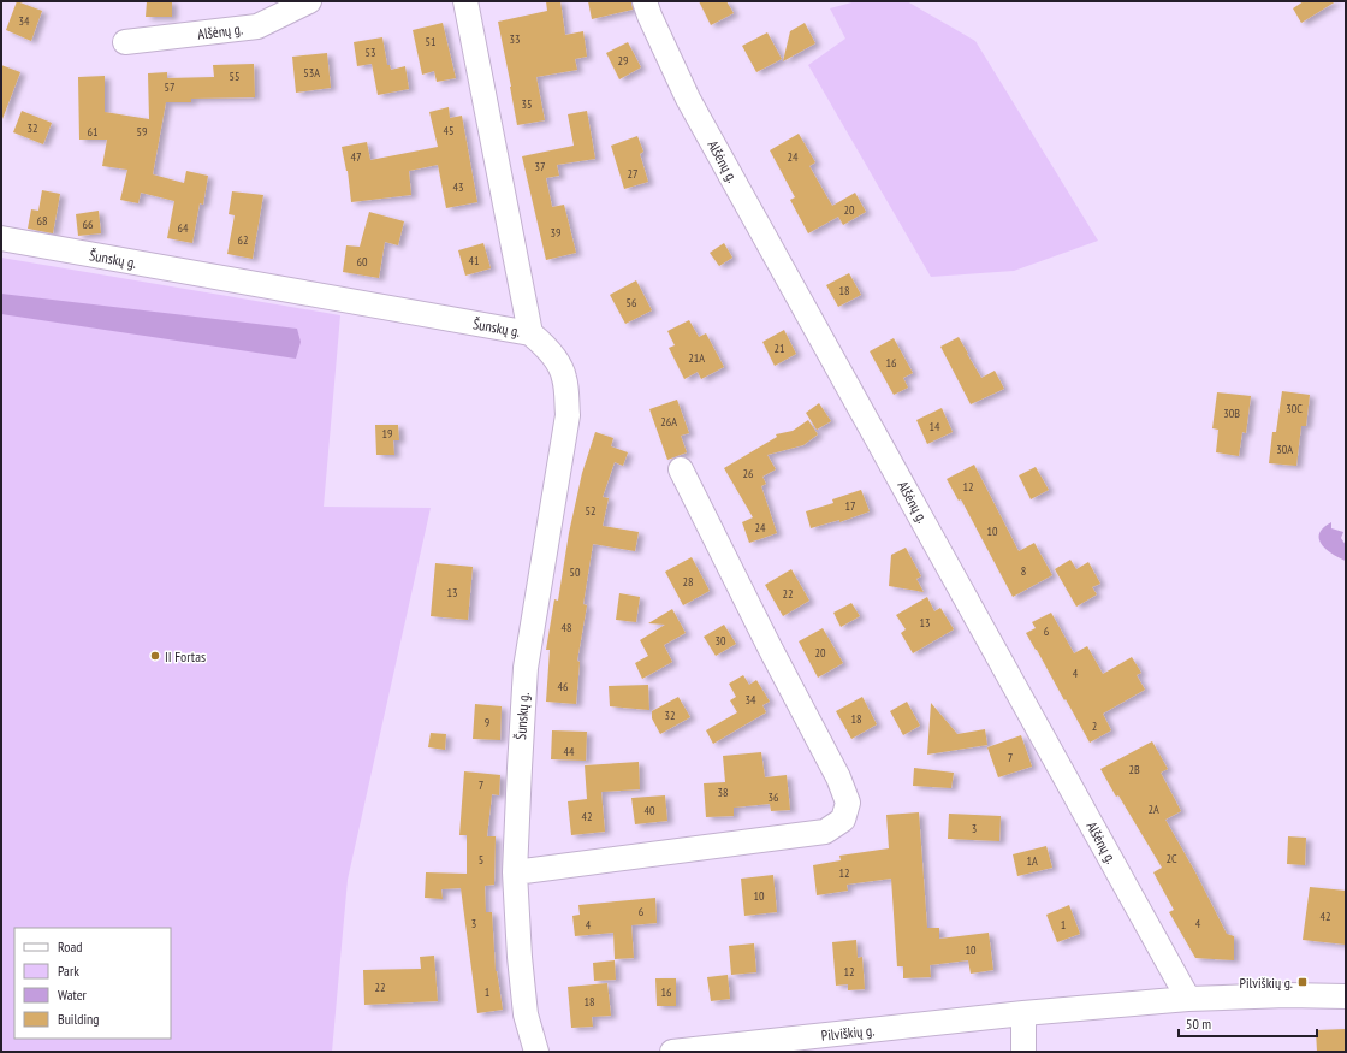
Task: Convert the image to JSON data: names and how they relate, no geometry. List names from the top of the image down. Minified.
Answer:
{"streets":{"street":["Alšėnų g.","Šunskų g.","Pilviškių g."]},"crossings":[["Alšėnų g.","Pilviškių g."]],"places":{"other":["II Fortas"],"transit":["Pilviškių g."]},"house_numbers":["34","33","51","53","29","53A","55","57","35","32","45","61","59","47","24","37","27","43","20","68","66","64","39","62","41","60","18","56","21","21A","16","30C","30B","26A","14","19","30A","26","12","17","52","24","10","8","50","28","13","22","13","48","6","30","20","4","46","34","32","18","9","2","44","7","2B","7","38","36","2A","40","42","3","2C","5","1A","12","10","6","42","3","4","4","1","10","12","22","1","16","18"],"legend":["Road","Park","Water","Building"],"scale_bar":"50 m"}
